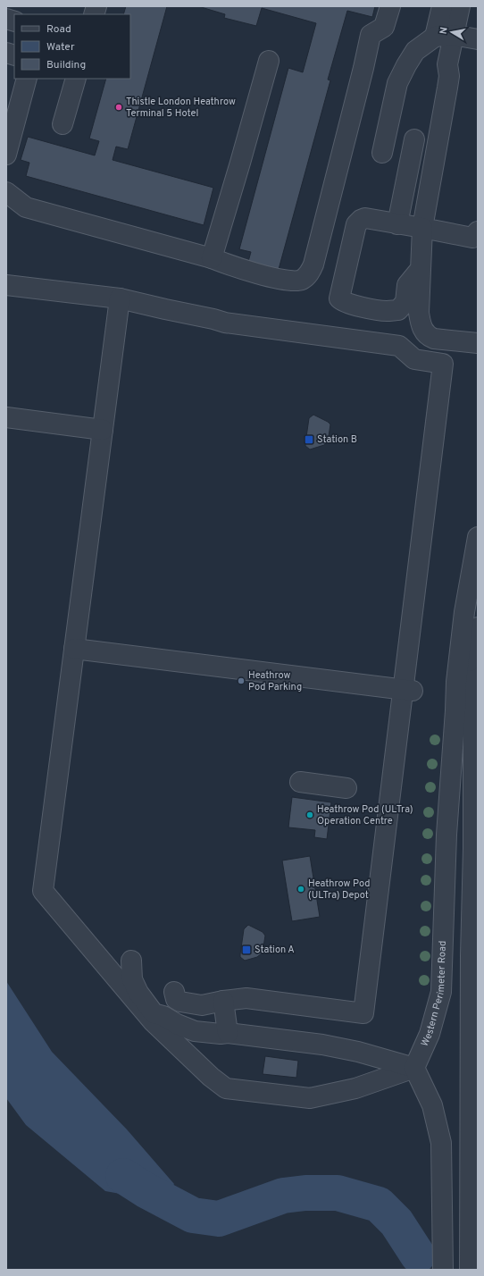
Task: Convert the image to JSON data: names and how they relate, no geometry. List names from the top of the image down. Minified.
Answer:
{"streets":{"street":["Western Perimeter Road"]},"places":{"other":["Thistle London Heathrow Terminal 5 Hotel","Heathrow Pod Parking","Heathrow Pod (ULTra) Operation Centre","Heathrow Pod (ULTra) Depot"],"transit":["Station B","Station A"]},"legend":["Road","Water","Building"],"north":"left"}
